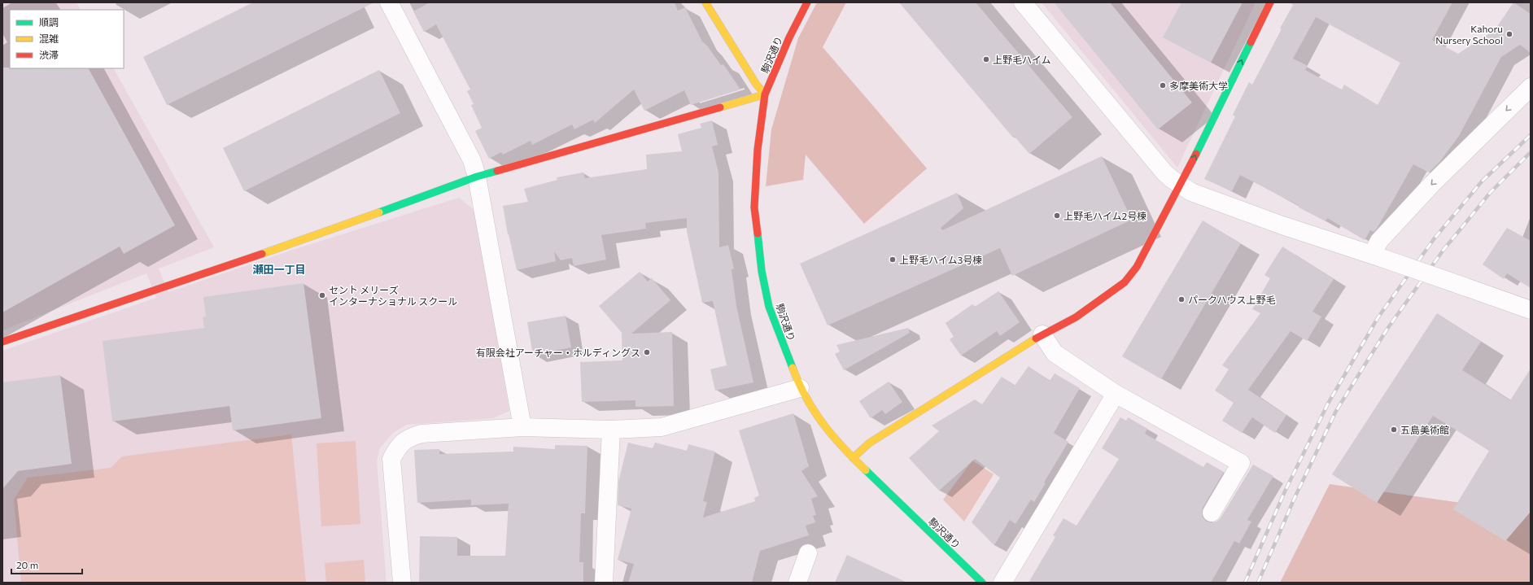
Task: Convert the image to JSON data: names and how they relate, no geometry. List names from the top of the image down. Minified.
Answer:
{"streets":{"street":["駒沢通り"]},"districts":["瀬田一丁目"],"places":["Kahoru Nursery School","上野毛ハイム","多摩美術大学","上野毛ハイム2号棟","上野毛ハイム3号棟","セント メリーズ インターナショナル スクール","パークハウス上野毛","有限会社アーチャー・ホルディングス","五島美術館"],"legend":["順調","混雑","渋滞"],"scale_bar":"20 m"}
